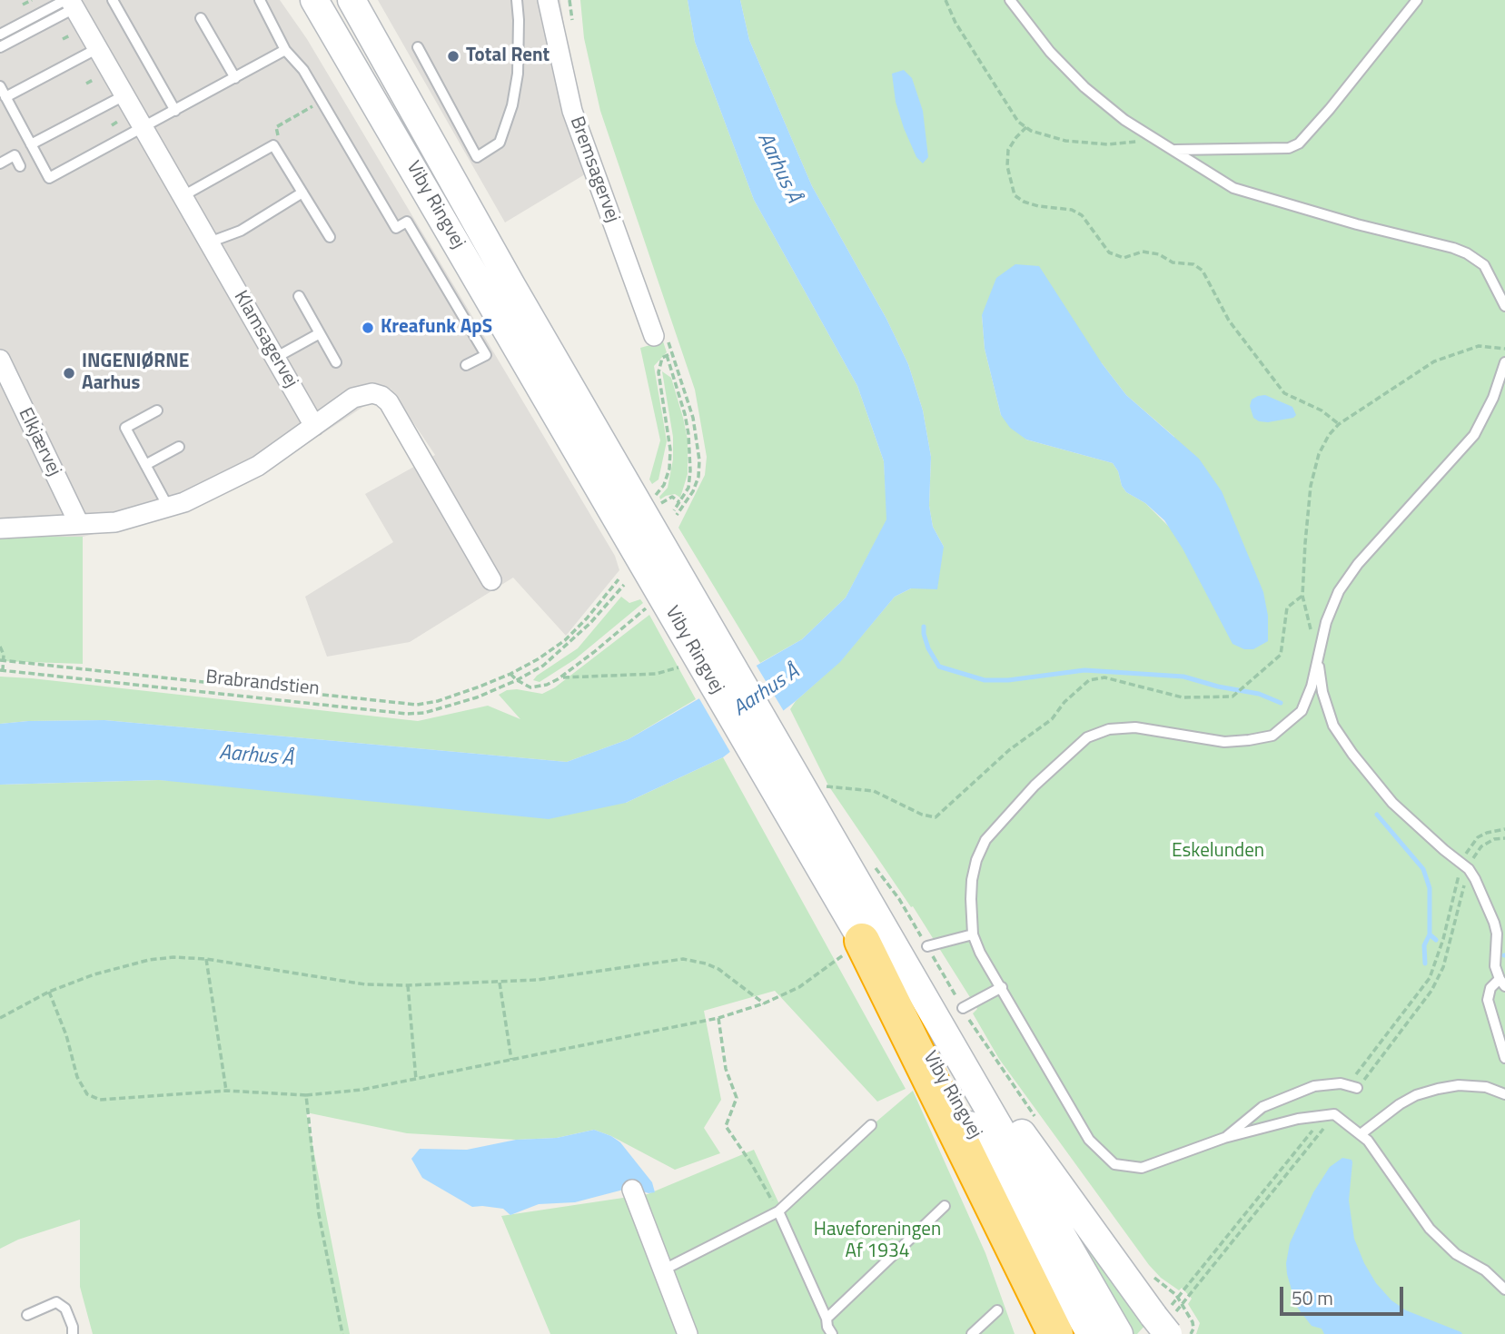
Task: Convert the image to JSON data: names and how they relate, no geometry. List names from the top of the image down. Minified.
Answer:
{"streets":{"main road":["Viby Ringvej"],"street":["Bremsagervej","Klamsagervej","Elkjærvej"],"path":["Brabrandstien"]},"crossings":[["Viby Ringvej","Brabrandstien"]],"water":["Aarhus Å"],"parks":["Eskelunden","Haveforeningen Af 1934"],"places":["Total Rent","Kreafunk ApS","INGENIØRNE Aarhus"],"scale_bar":"50 m"}
